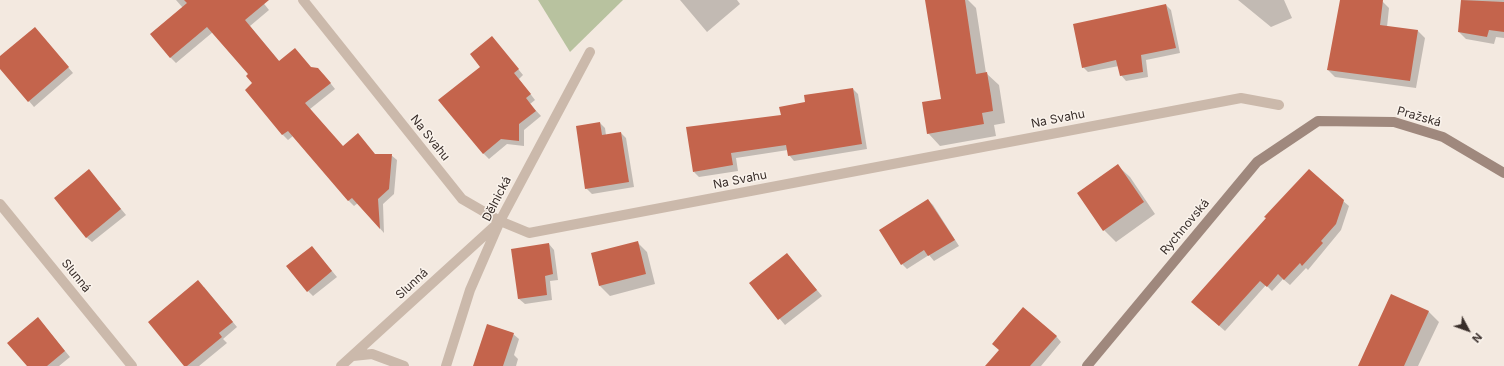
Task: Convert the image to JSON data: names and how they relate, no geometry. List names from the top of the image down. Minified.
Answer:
{"streets":{"main road":["Pražská","Rychnovská"],"street":["Na Svahu","Dělnická","Slunná"]},"crossings":[["Pražská","Rychnovská"],["Na Svahu","Dělnická"],["Na Svahu","Slunná"],["Dělnická","Slunná"]],"north":"bottom right"}
